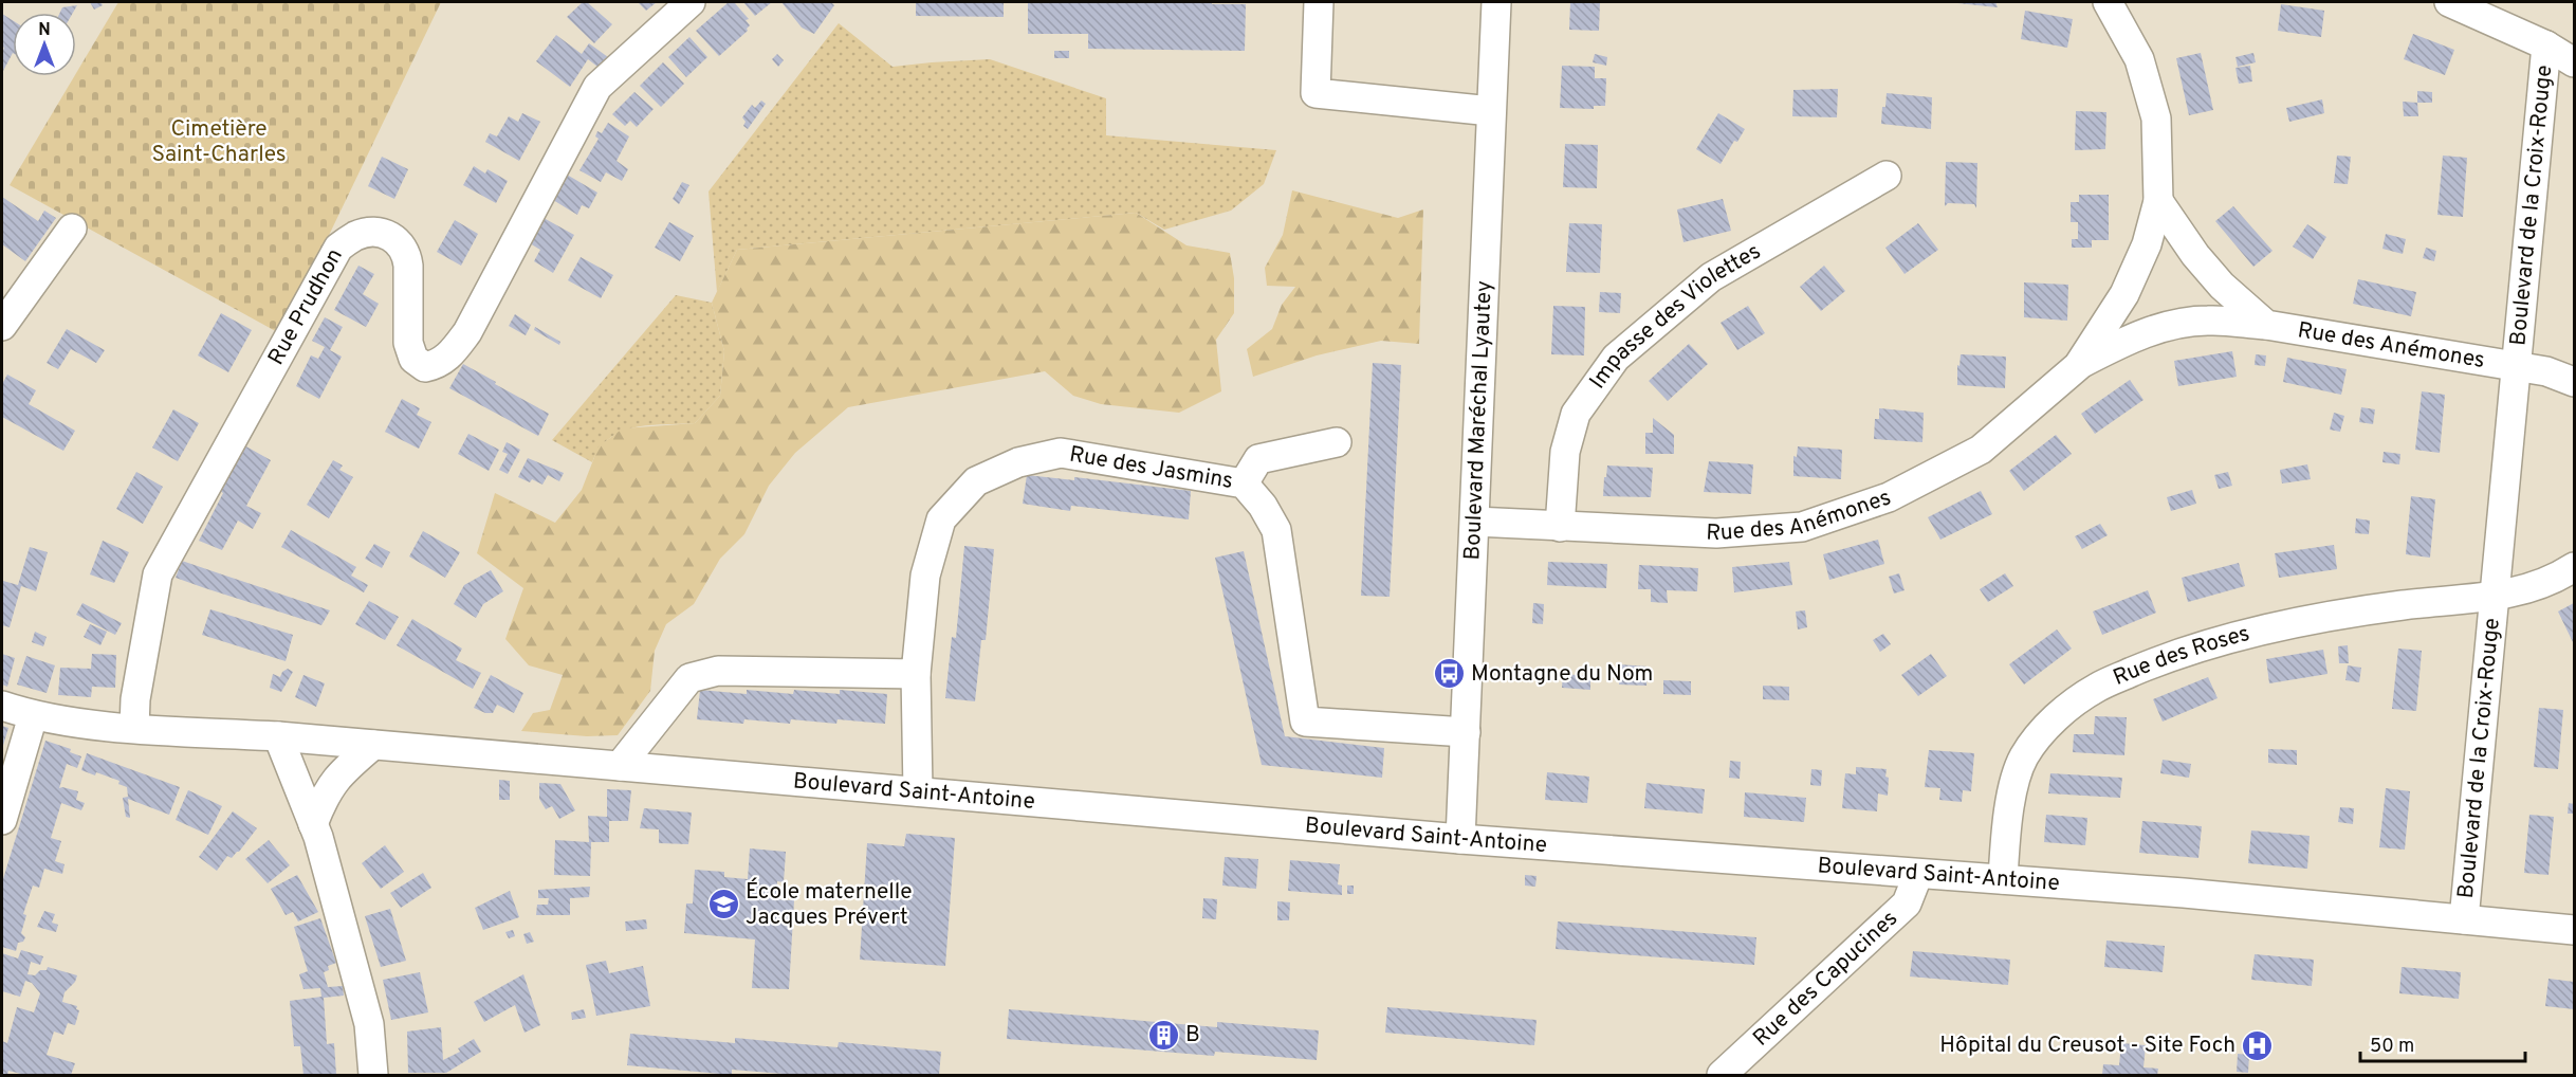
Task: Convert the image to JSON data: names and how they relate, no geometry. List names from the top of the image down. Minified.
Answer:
{"streets":{"street":["Boulevard de la Croix-Rouge","Rue Prudhon","Impasse des Violettes","Rue des Anémones","Boulevard Maréchal Lyautey","Rue des Jasmins","Rue des Roses","Boulevard Saint-Antoine","Rue des Capucines"]},"crossings":[["Boulevard de la Croix-Rouge","Rue des Anémones"],["Boulevard de la Croix-Rouge","Rue des Roses"],["Boulevard de la Croix-Rouge","Boulevard Saint-Antoine"],["Rue Prudhon","Boulevard Saint-Antoine"],["Impasse des Violettes","Rue des Anémones"],["Rue des Anémones","Boulevard Maréchal Lyautey"],["Boulevard Maréchal Lyautey","Rue des Jasmins"],["Boulevard Maréchal Lyautey","Boulevard Saint-Antoine"],["Rue des Jasmins","Boulevard Saint-Antoine"],["Rue des Roses","Boulevard Saint-Antoine"],["Boulevard Saint-Antoine","Rue des Capucines"]],"parks":["Cimetière Saint-Charles"],"places":{"bus stop":["Montagne du Nom"],"school or university":["École maternelle Jacques Prévert"],"building":["B"],"hospital":["Hôpital du Creusot - Site Foch"]},"scale_bar":"50 m","north":"top"}
